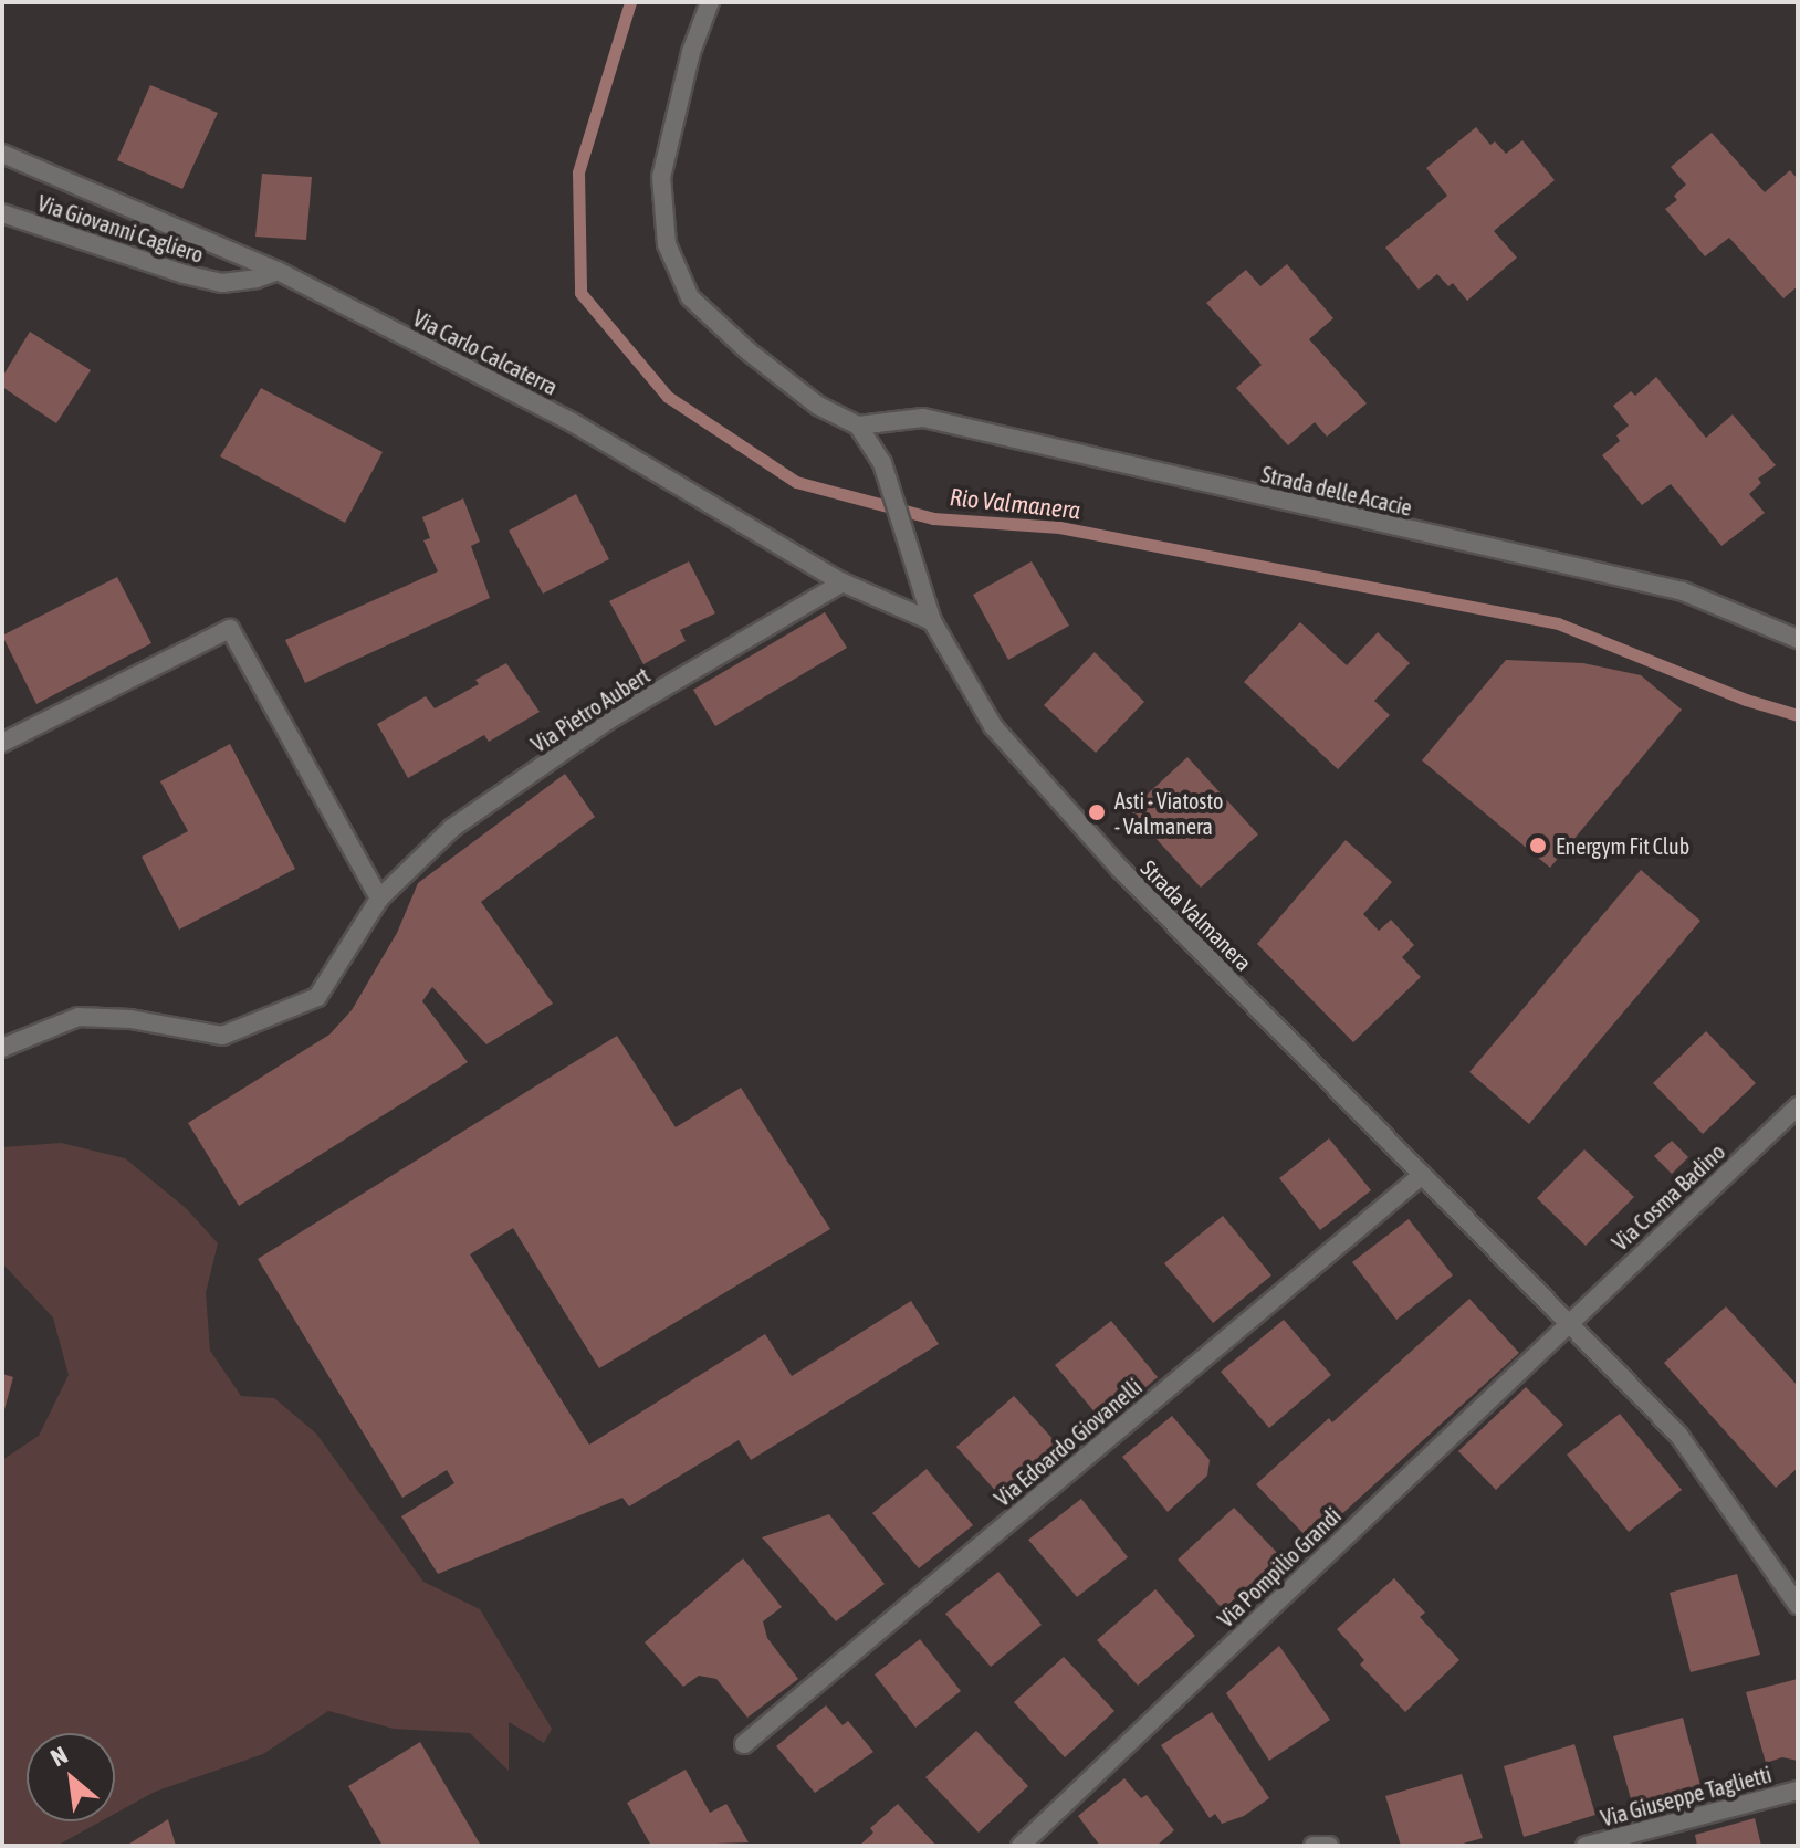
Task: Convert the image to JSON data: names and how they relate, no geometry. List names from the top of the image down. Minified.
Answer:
{"streets":{"street":["Via Giovanni Cagliero","Via Carlo Calcaterra","Strada delle Acacie","Via Pietro Aubert","Strada Valmanera","Via Cosma Badino","Via Edoardo Giovanelli","Via Pompilio Grandi","Via Giuseppe Taglietti"]},"crossings":[["Via Giovanni Cagliero","Via Carlo Calcaterra"],["Via Carlo Calcaterra","Via Pietro Aubert"],["Via Carlo Calcaterra","Strada Valmanera"],["Strada delle Acacie","Strada Valmanera"],["Strada Valmanera","Via Cosma Badino"],["Strada Valmanera","Via Edoardo Giovanelli"],["Strada Valmanera","Via Pompilio Grandi"],["Via Cosma Badino","Via Pompilio Grandi"]],"water":["Rio Valmanera"],"places":["Asti - Viatosto - Valmanera","Energym Fit Club"],"north":"top left"}
